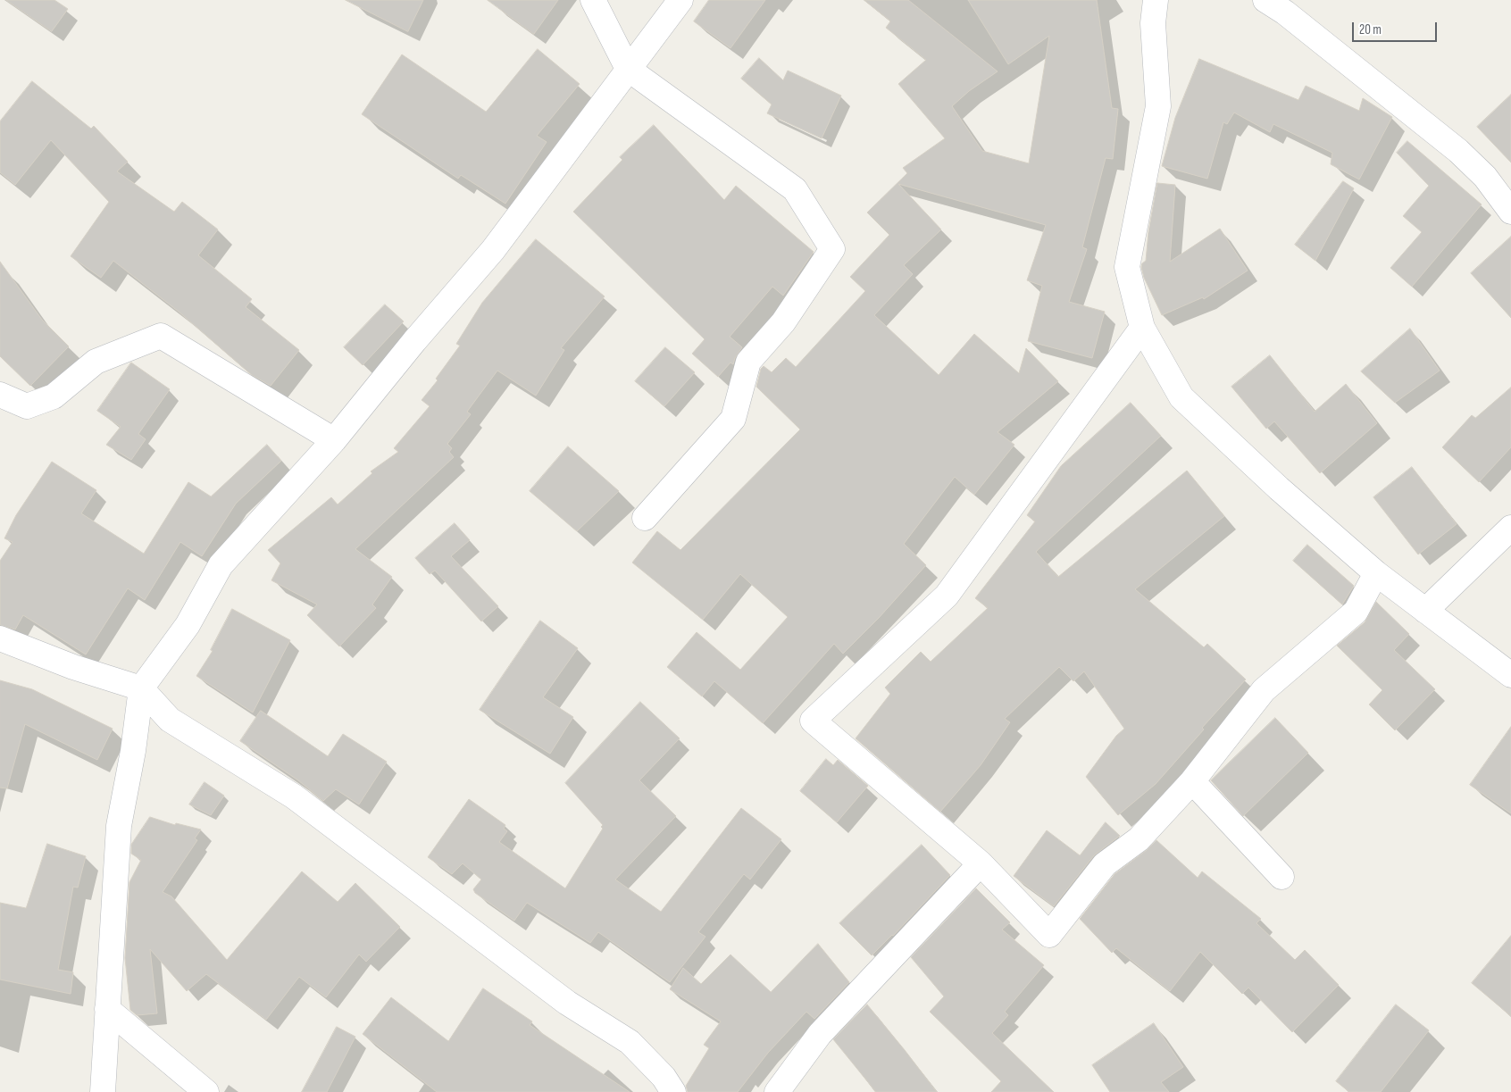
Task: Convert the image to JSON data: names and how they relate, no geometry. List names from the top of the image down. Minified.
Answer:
{"scale_bar":"20 m"}
